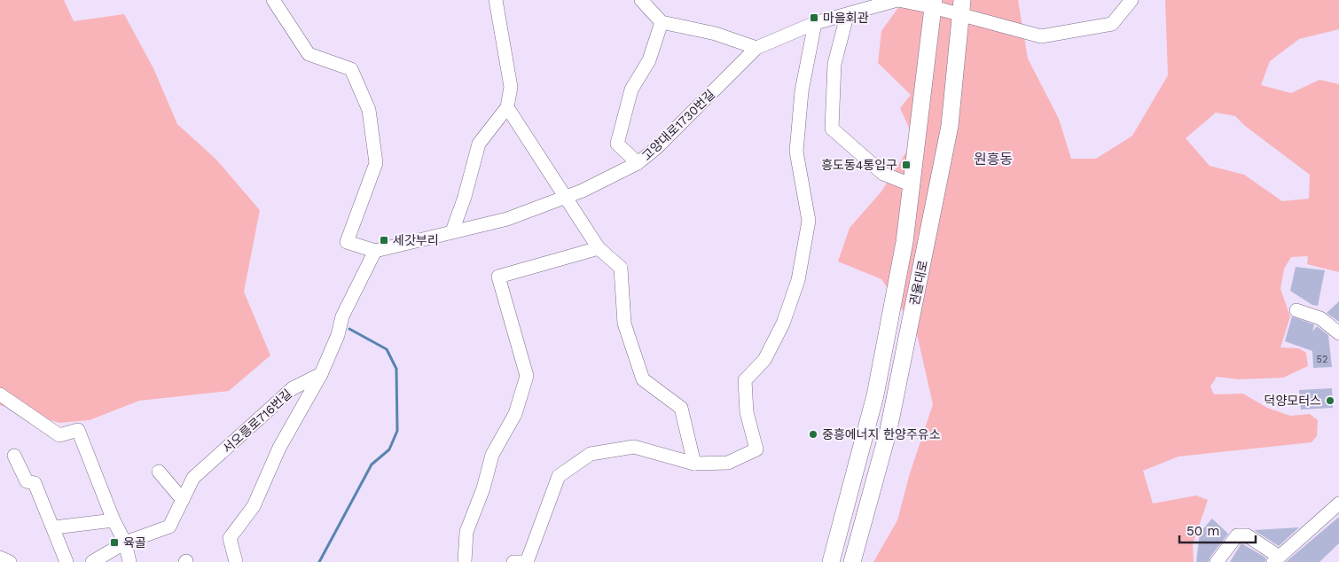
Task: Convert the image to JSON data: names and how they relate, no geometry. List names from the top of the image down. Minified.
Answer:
{"streets":{"main road":["권율대로"],"street":["고양대로1730번길","서오릉로716번길"]},"crossings":[["고양대로1730번길","권율대로"]],"districts":["원흥동"],"places":{"transit":["마을회관","흥도동4통입구","세갓부리","육골"],"other":["덕양모터스","중흥에너지 한양주유소"]},"house_numbers":["52"],"scale_bar":"50 m"}
